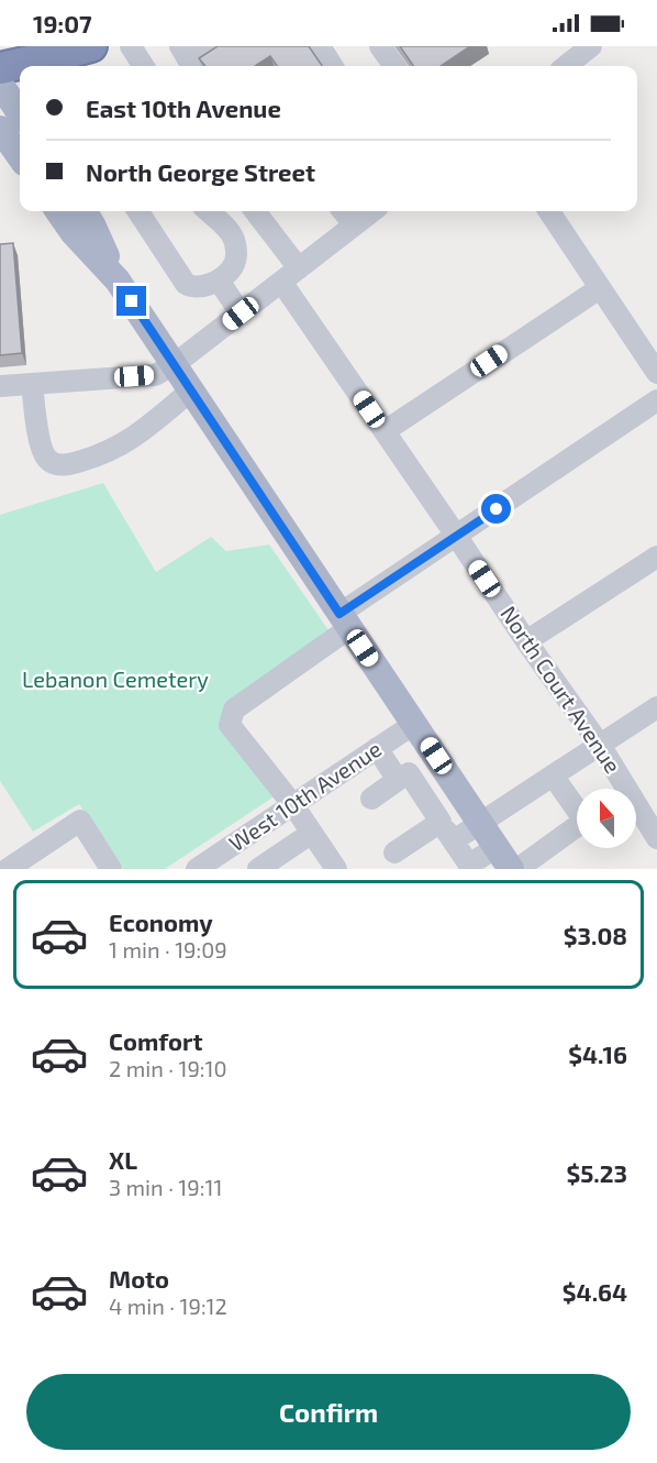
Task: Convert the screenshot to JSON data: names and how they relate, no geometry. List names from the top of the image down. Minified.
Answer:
{"streets":{"street":["North Court Avenue","West 10th Avenue"]},"parks":["Lebanon Cemetery"],"north":"top","page":{"status":"19:07","banner":["East 10th Avenue","North George Street"],"list":[{"name":"Economy","note":"1 min · 19:09","value":"$3.08"},{"name":"Comfort","note":"2 min · 19:10","value":"$4.16"},{"name":"XL","note":"3 min · 19:11","value":"$5.23"},{"name":"Moto","note":"4 min · 19:12","value":"$4.64"}],"buttons":"Confirm"}}
